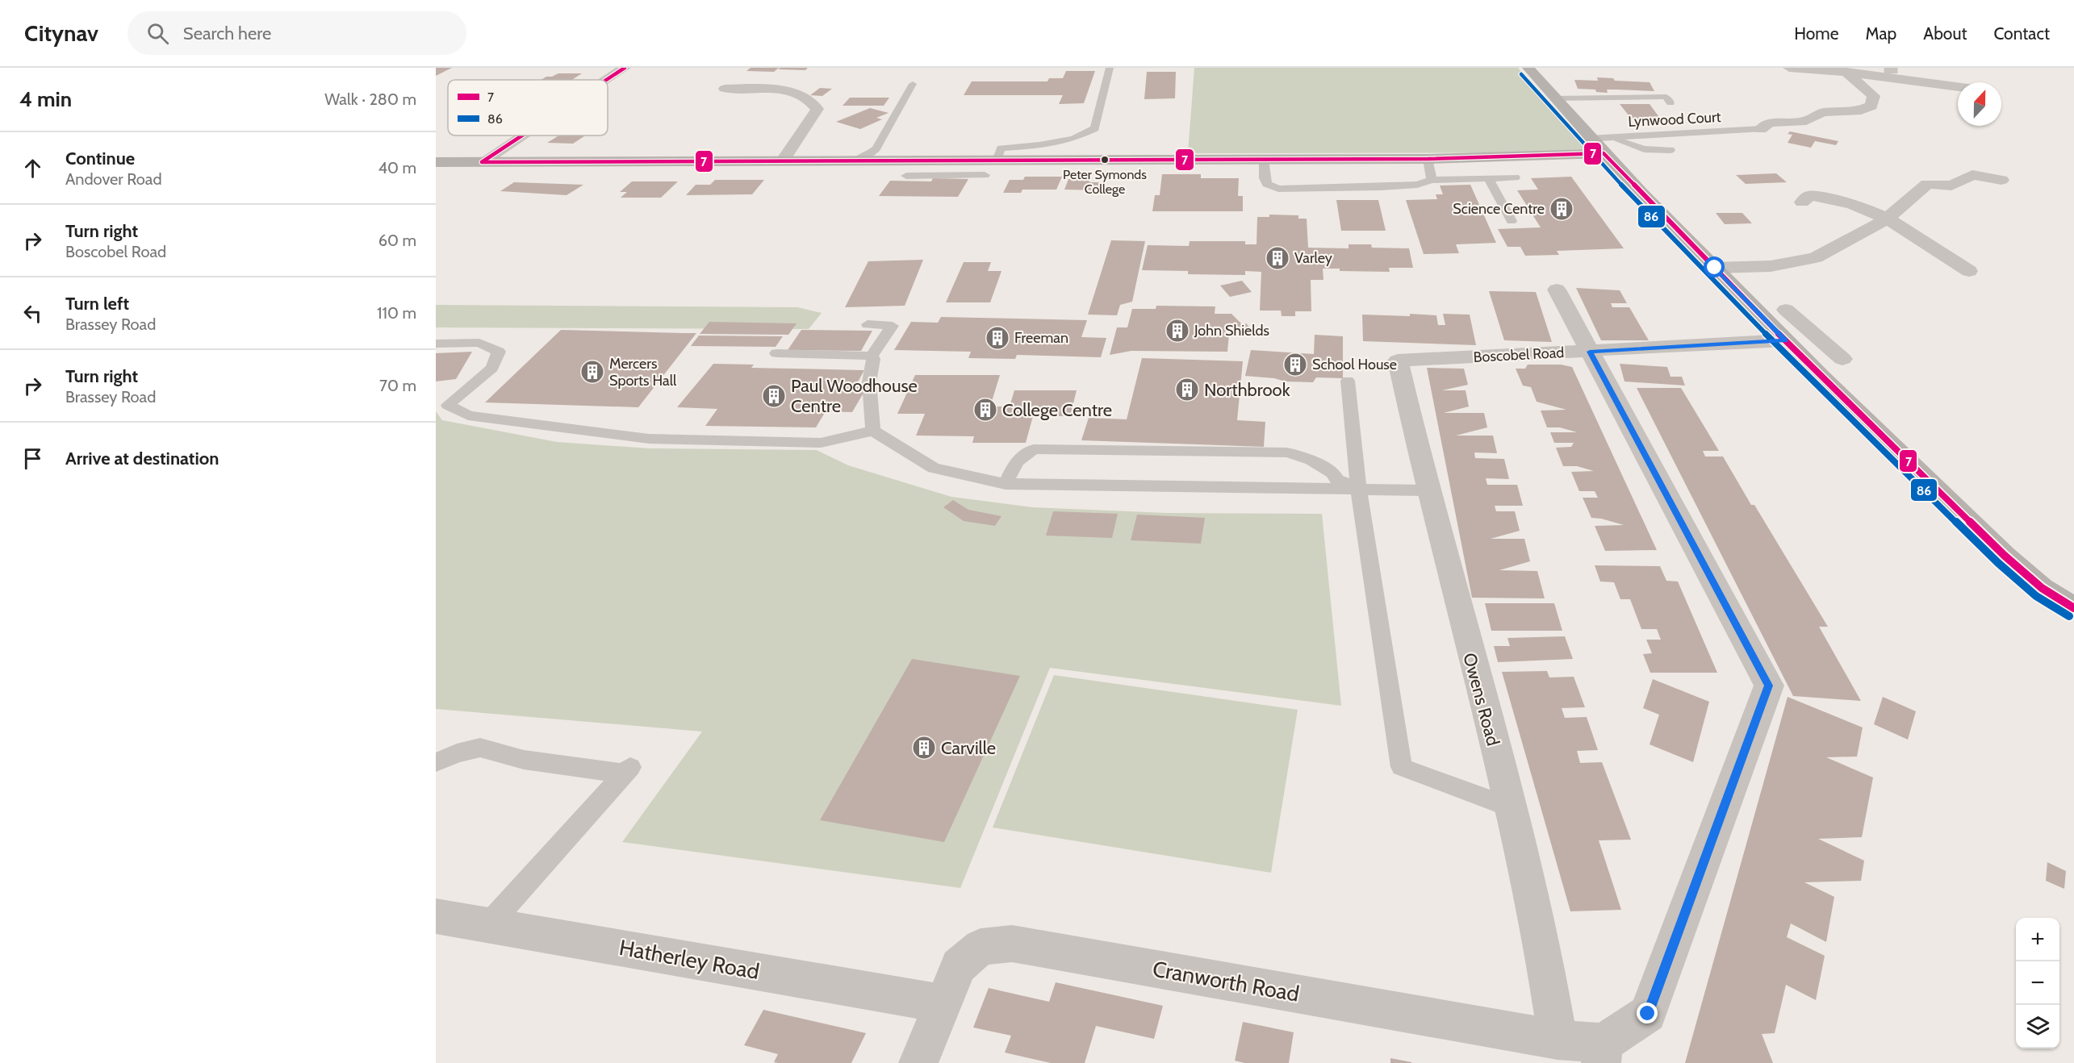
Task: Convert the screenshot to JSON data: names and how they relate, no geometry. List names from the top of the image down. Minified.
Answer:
{"streets":{"street":["Boscobel Road","Owens Road","Hatherley Road","Cranworth Road"],"lane":["Lynwood Court"]},"crossings":[["Boscobel Road","Owens Road"],["Owens Road","Cranworth Road"],["Hatherley Road","Cranworth Road"]],"places":{"other":["Peter Symonds College"],"building":["Science Centre","Varley","John Shields","Freeman","School House","Mercers Sports Hall","Northbrook","Paul Woodhouse Centre","College Centre","Carville"]},"lines":["transit line 7","transit line 86"],"legend":["7","86"],"north":"top","page":{"header":"Citynav","search":"Search here","nav":["Home","Map","About","Contact"],"heading":["4 min","Walk · 280 m"],"list":[["Continue","Andover Road","40 m"],["Turn right","Boscobel Road","60 m"],["Turn left","Brassey Road","110 m"],["Turn right","Brassey Road","70 m"],"Arrive at destination"],"map_buttons":["+","−"]}}
